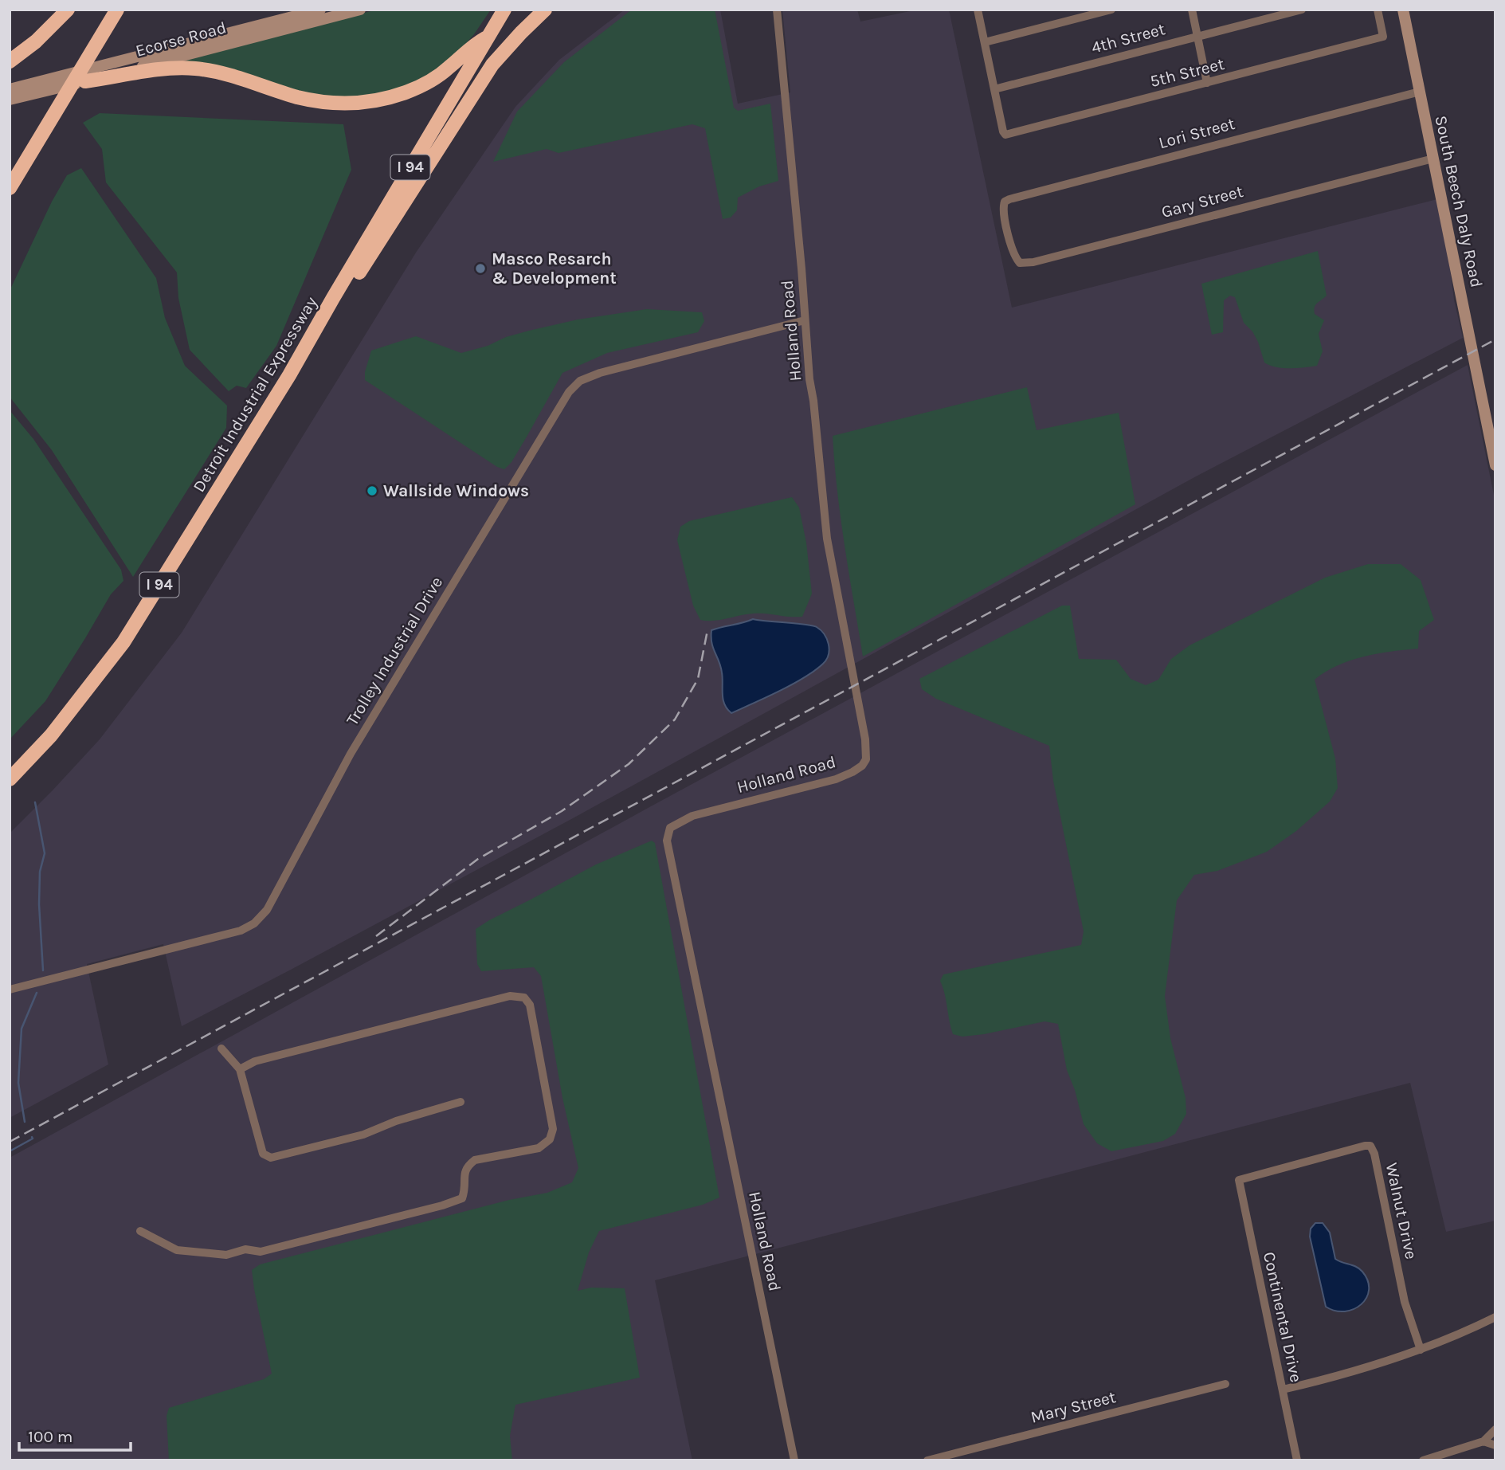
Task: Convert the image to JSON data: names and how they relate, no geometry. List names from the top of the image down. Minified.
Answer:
{"streets":{"highway":["I 94","Detroit Industrial Expressway"],"main road":["Ecorse Road","South Beech Daly Road"],"street":["4th Street","5th Street","Lori Street","Gary Street","Holland Road","Trolley Industrial Drive","Walnut Drive","Continental Drive","Mary Street"]},"crossings":[["4th Street","5th Street"],["Lori Street","Gary Street"],["Lori Street","South Beech Daly Road"],["Gary Street","South Beech Daly Road"],["Holland Road","Trolley Industrial Drive"],["Walnut Drive","Continental Drive"]],"places":["Masco Resarch & Development","Wallside Windows"],"scale_bar":"100 m"}
